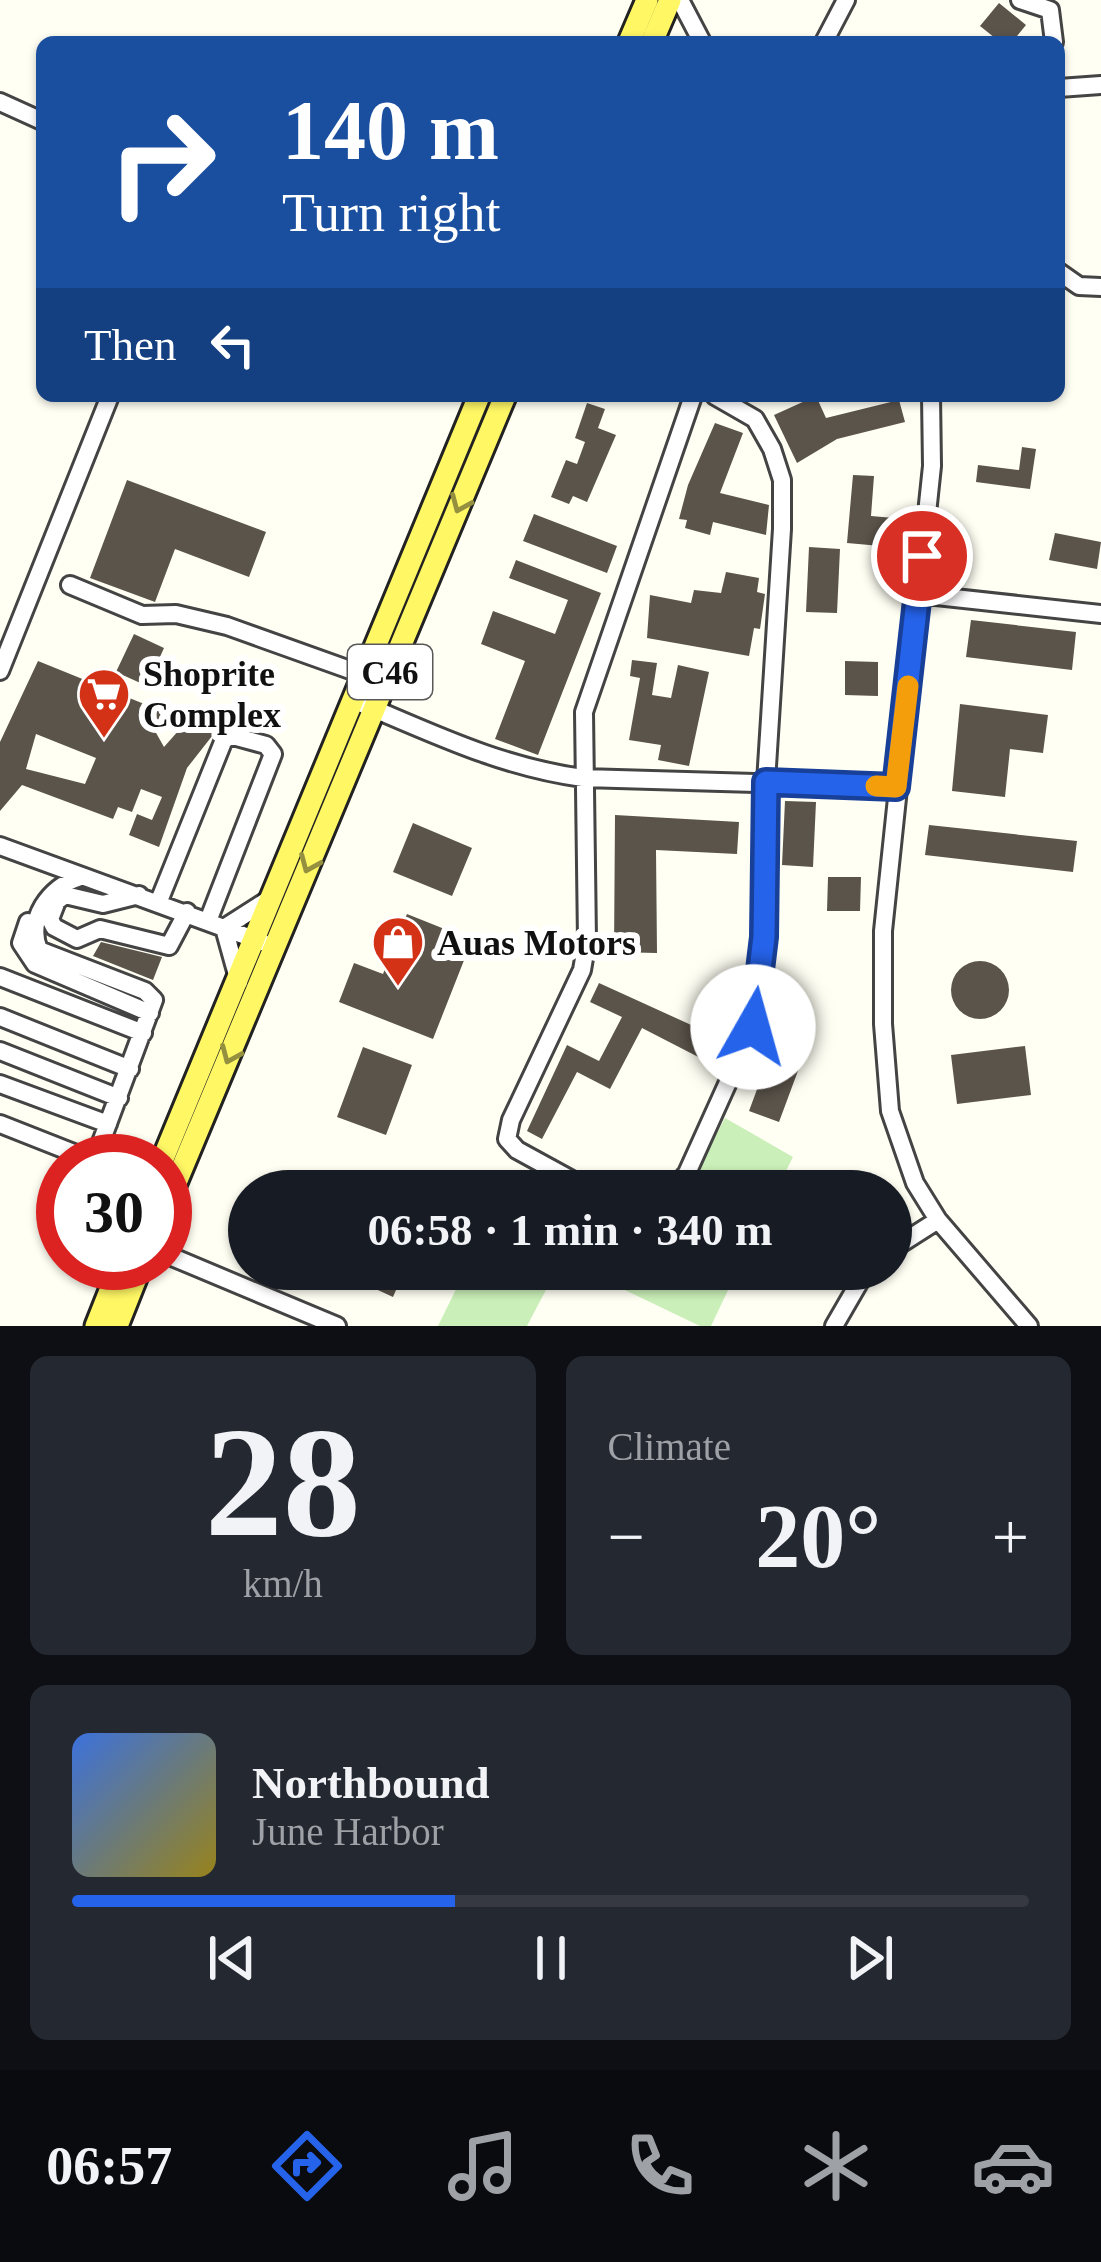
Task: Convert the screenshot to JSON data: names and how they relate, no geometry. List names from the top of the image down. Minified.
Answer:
{"streets":{"main road":["C46"]},"places":{"supermarket":["Shoprite Complex"],"shop":["Auas Motors"]},"page":{"turn":["140 m","Turn right"],"then":"Then","limit":"30","trip":"06:58 · 1 min · 340 m","tile":[["28","km/h"],"Climate"],"heat":["−","20°","+"],"song":["Northbound","June Harbor"],"tabs":"06:57"}}
